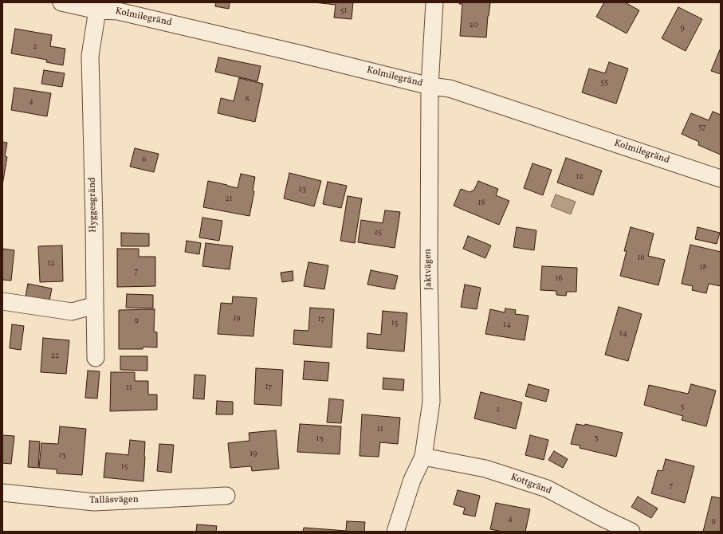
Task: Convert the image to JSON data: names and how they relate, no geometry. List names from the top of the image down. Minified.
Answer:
{"streets":{"street":["Kolmilegränd","Hyggesgränd","Jaktvägen","Kottgränd","Tallåsvägen"]},"crossings":[["Kolmilegränd","Hyggesgränd"],["Kolmilegränd","Jaktvägen"],["Jaktvägen","Kottgränd"]],"house_numbers":["51","20","9","2","55","8","4","57","6","12","23","21","18","25","16","12","18","7","16","19","17","9","15","14","14","22","17","11","5","1","11","3","13","19","13","15","7","4","9"]}
